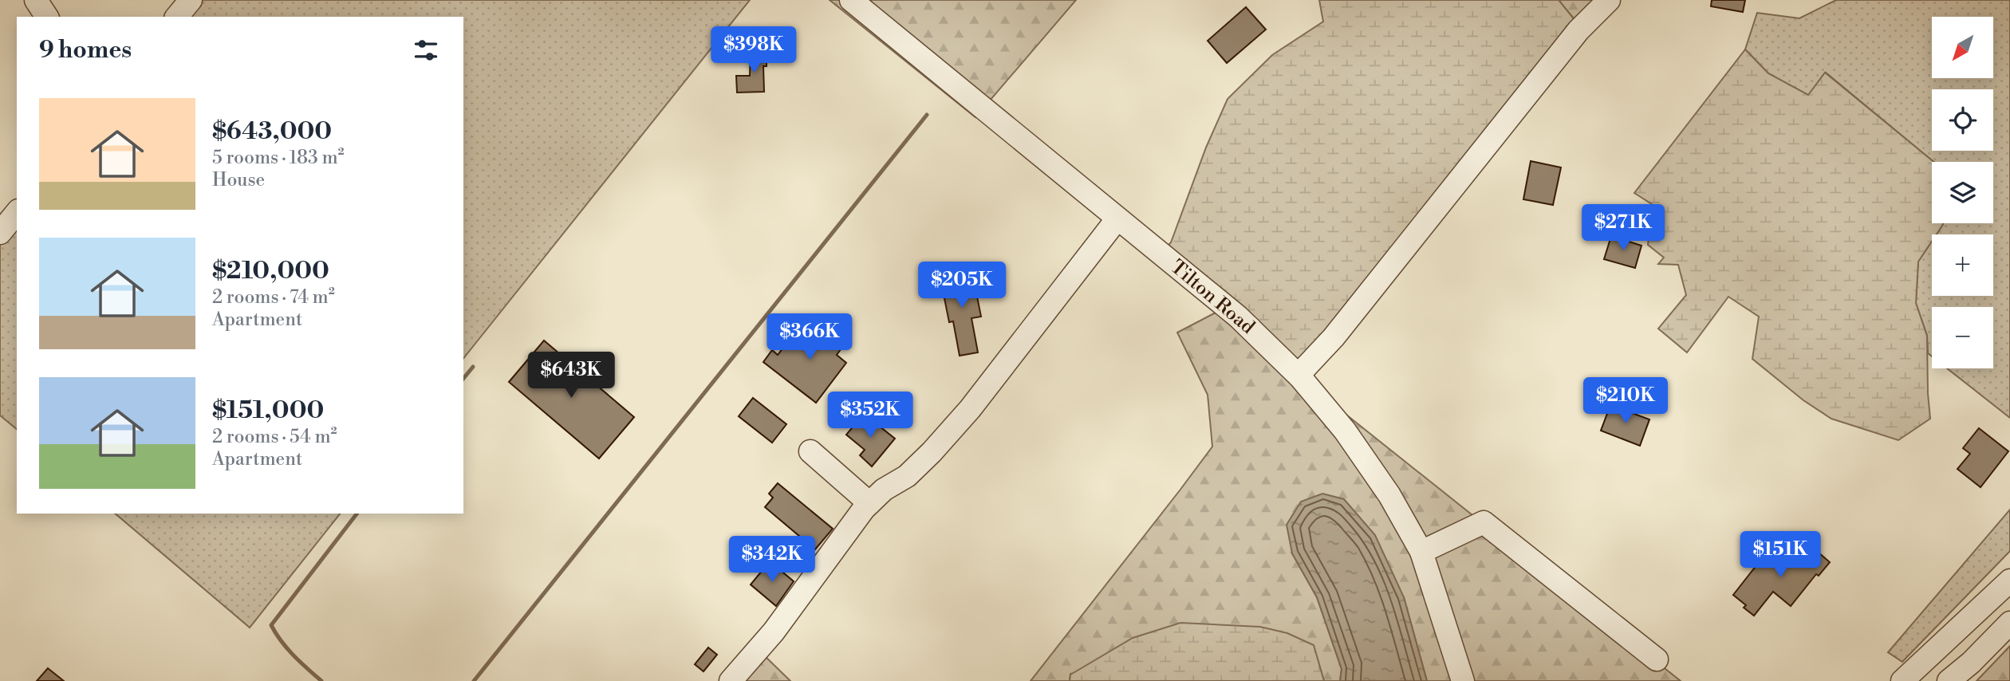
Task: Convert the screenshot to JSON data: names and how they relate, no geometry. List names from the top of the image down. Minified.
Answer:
{"streets":{"street":["Tilton Road"]},"north":"bottom left","page":{"map_buttons":["+","−"],"heading":"9 homes","price":["$398K","$271K","$205K","$366K","$643K","$210K","$352K","$151K","$342K"],"list":[{"name":"$643,000","note":"5 rooms · 183 m² · House"},{"name":"$210,000","note":"2 rooms · 74 m² · Apartment"},{"name":"$151,000","note":"2 rooms · 54 m² · Apartment"}]}}
